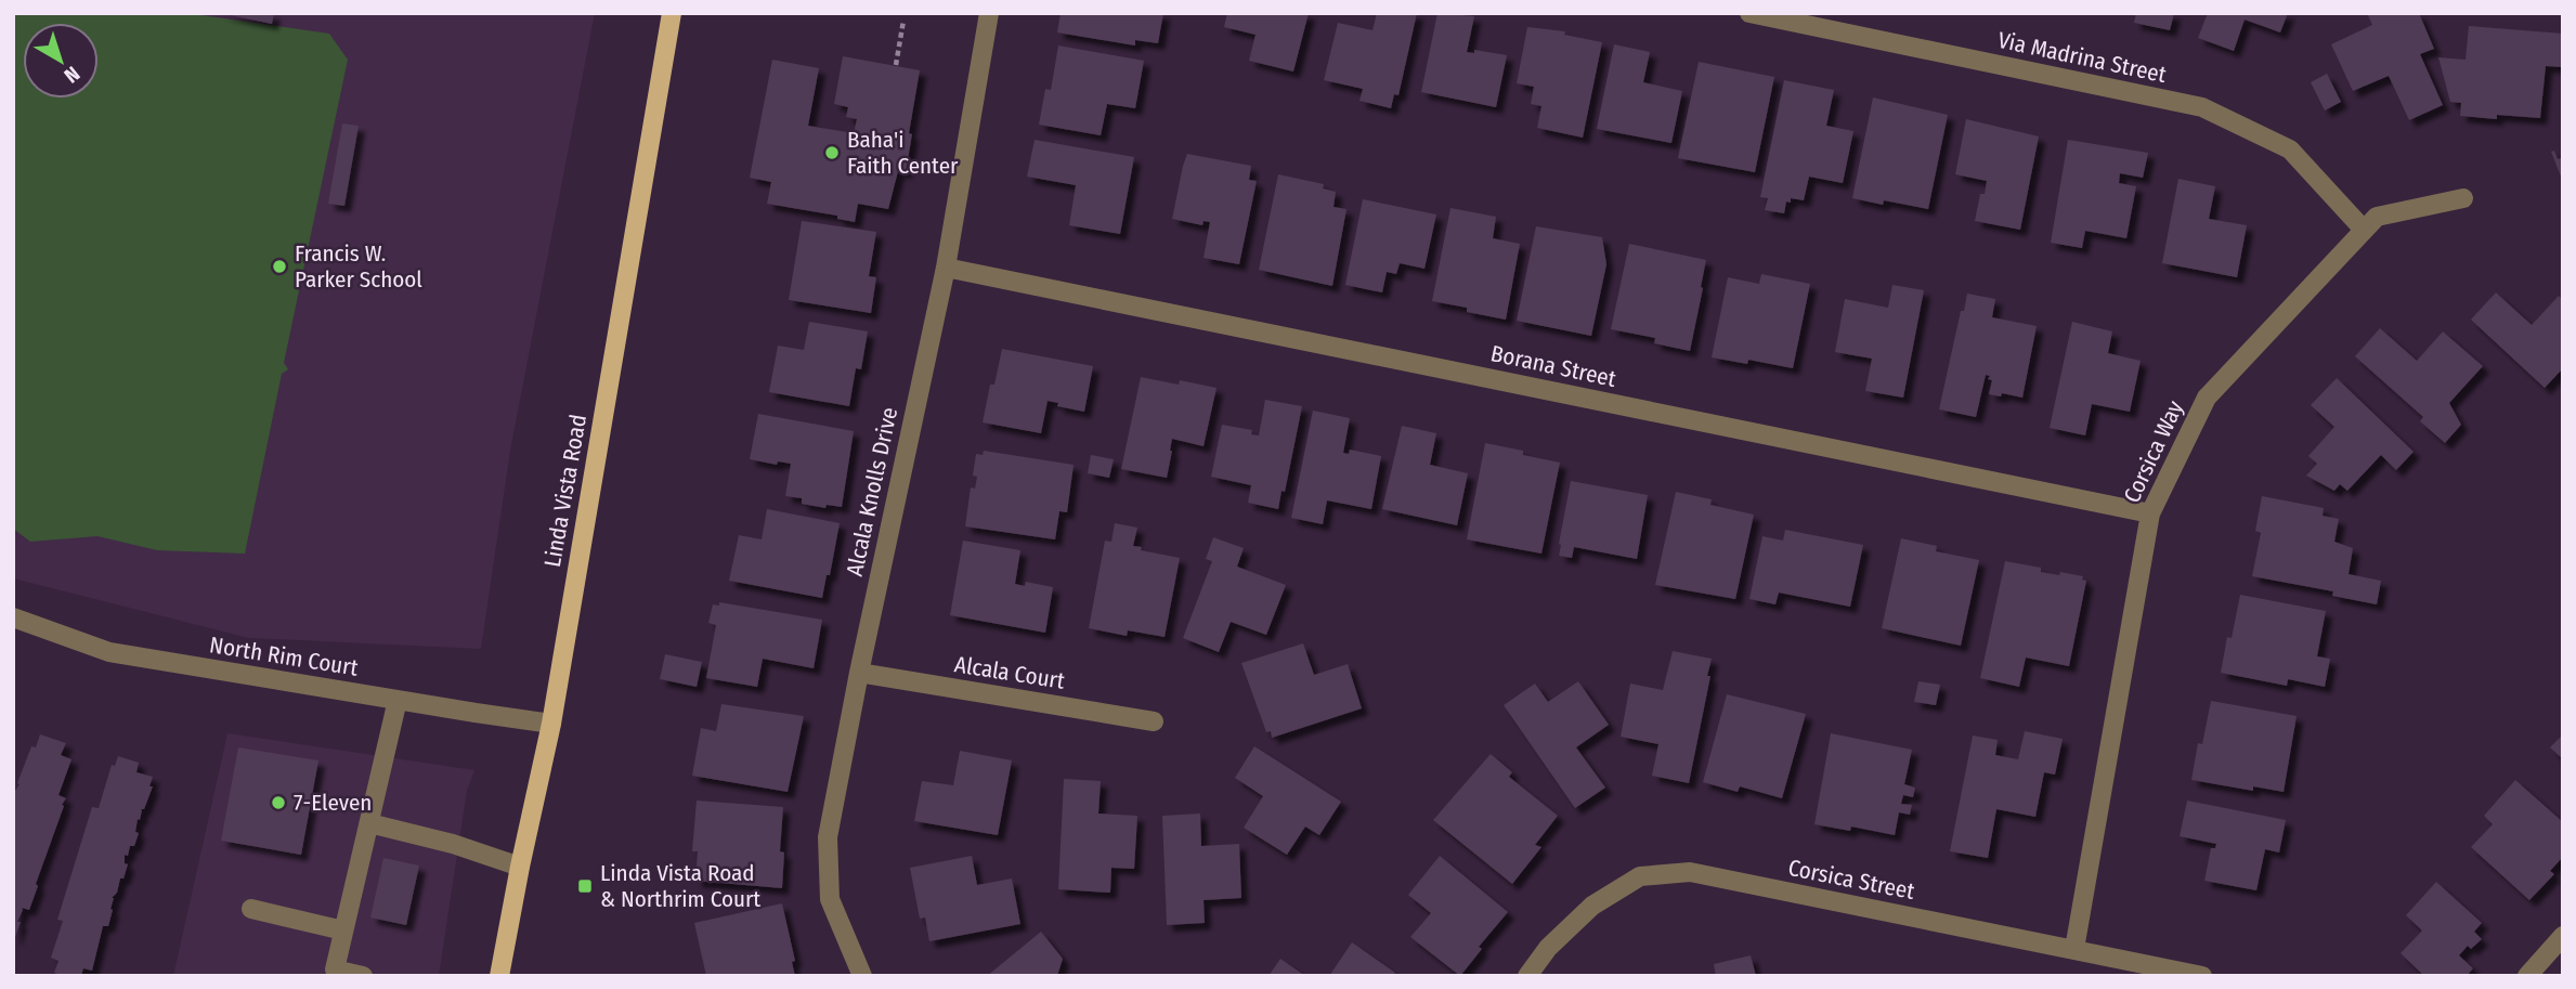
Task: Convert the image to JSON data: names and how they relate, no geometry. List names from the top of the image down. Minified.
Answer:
{"streets":{"main road":["Linda Vista Road"],"street":["Via Madrina Street","Borana Street","Corsica Way","Alcala Knolls Drive","North Rim Court","Alcala Court","Corsica Street"]},"crossings":[["Via Madrina Street","Corsica Way"],["Borana Street","Corsica Way"],["Borana Street","Alcala Knolls Drive"],["Corsica Way","Corsica Street"],["Linda Vista Road","North Rim Court"],["Alcala Knolls Drive","Alcala Court"]],"places":{"other":["Baha'i Faith Center","Francis W. Parker School","7-Eleven"],"transit":["Linda Vista Road & Northrim Court"]},"north":"bottom right"}
